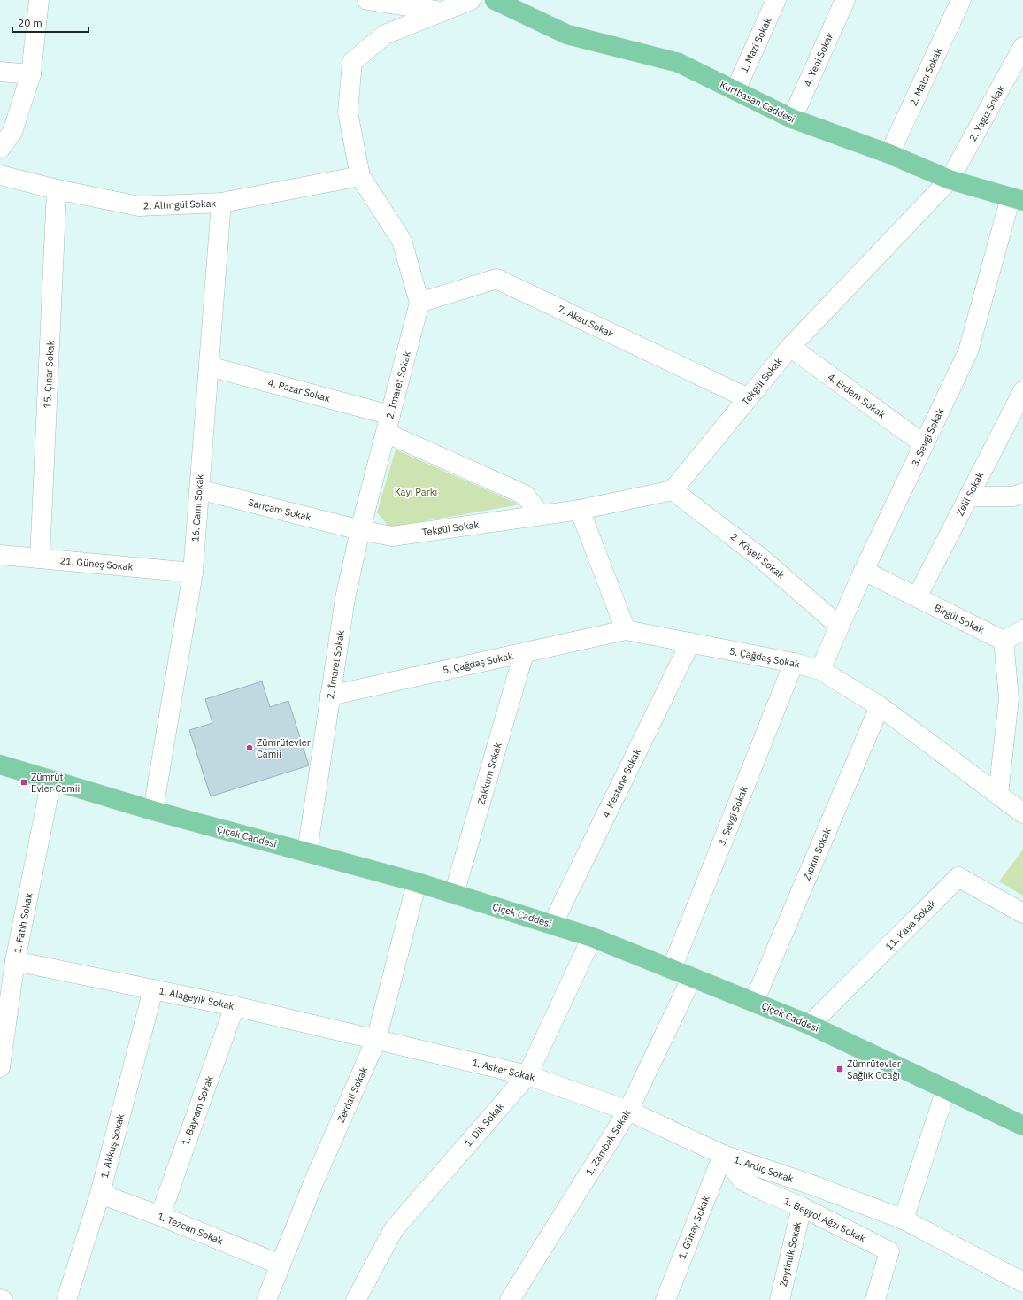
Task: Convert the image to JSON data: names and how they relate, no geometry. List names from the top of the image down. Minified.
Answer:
{"streets":{"main road":["Kurtbasan Caddesi","Çiçek Caddesi"],"street":["1. Mazi Sokak","4. Yeni Sokak","2. Malcı Sokak","2. Yağız Sokak","2. Altıngül Sokak","7. Aksu Sokak","15. Çınar Sokak","Tekgül Sokak","2. İmaret Sokak","4. Pazar Sokak","4. Erdem Sokak","3. Sevgi Sokak","Zelil Sokak","16. Cami Sokak","Sarıçam Sokak","2. Köşeli Sokak","21. Güneş Sokak","Birgül Sokak","5. Çağdaş Sokak","Zakkum Sokak","4. Kestane Sokak","Zıpkın Sokak","1. Fatih Sokak","11. Kaya Sokak","1. Alageyik Sokak","1. Asker Sokak","Zerdali Sokak","1. Bayram Sokak","1. Dik Sokak","1. Zambak Sokak","1. Akkuş Sokak","1. Ardıç Sokak","1. Beşyol Ağzı Sokak","1. Günay Sokak","1. Tezcan Sokak","Zeytinlik Sokak"]},"crossings":[["1. Mazi Sokak","Kurtbasan Caddesi"],["4. Yeni Sokak","Kurtbasan Caddesi"],["2. Malcı Sokak","Kurtbasan Caddesi"],["Kurtbasan Caddesi","2. Yağız Sokak"],["Kurtbasan Caddesi","Tekgül Sokak"],["Kurtbasan Caddesi","3. Sevgi Sokak"],["2. Yağız Sokak","Tekgül Sokak"],["2. Altıngül Sokak","15. Çınar Sokak"],["2. Altıngül Sokak","16. Cami Sokak"],["7. Aksu Sokak","Tekgül Sokak"],["7. Aksu Sokak","2. İmaret Sokak"],["15. Çınar Sokak","21. Güneş Sokak"],["Tekgül Sokak","2. İmaret Sokak"],["Tekgül Sokak","4. Erdem Sokak"],["Tekgül Sokak","Sarıçam Sokak"],["Tekgül Sokak","2. Köşeli Sokak"],["2. İmaret Sokak","4. Pazar Sokak"],["2. İmaret Sokak","Sarıçam Sokak"],["2. İmaret Sokak","5. Çağdaş Sokak"],["2. İmaret Sokak","Çiçek Caddesi"],["4. Pazar Sokak","16. Cami Sokak"],["4. Erdem Sokak","3. Sevgi Sokak"],["3. Sevgi Sokak","2. Köşeli Sokak"],["3. Sevgi Sokak","Birgül Sokak"],["3. Sevgi Sokak","5. Çağdaş Sokak"],["3. Sevgi Sokak","Çiçek Caddesi"],["Zelil Sokak","Birgül Sokak"],["16. Cami Sokak","Sarıçam Sokak"],["16. Cami Sokak","21. Güneş Sokak"],["16. Cami Sokak","Çiçek Caddesi"],["5. Çağdaş Sokak","Zakkum Sokak"],["5. Çağdaş Sokak","4. Kestane Sokak"],["Zakkum Sokak","Çiçek Caddesi"],["4. Kestane Sokak","Çiçek Caddesi"],["Çiçek Caddesi","Zıpkın Sokak"],["Çiçek Caddesi","1. Fatih Sokak"],["Çiçek Caddesi","11. Kaya Sokak"],["Çiçek Caddesi","Zerdali Sokak"],["Çiçek Caddesi","1. Dik Sokak"],["Çiçek Caddesi","1. Zambak Sokak"],["1. Fatih Sokak","1. Alageyik Sokak"],["1. Alageyik Sokak","1. Asker Sokak"],["1. Alageyik Sokak","Zerdali Sokak"],["1. Alageyik Sokak","1. Bayram Sokak"],["1. Alageyik Sokak","1. Akkuş Sokak"],["1. Asker Sokak","Zerdali Sokak"],["1. Asker Sokak","1. Dik Sokak"],["1. Asker Sokak","1. Zambak Sokak"],["1. Asker Sokak","1. Ardıç Sokak"],["Zerdali Sokak","1. Tezcan Sokak"],["1. Bayram Sokak","1. Tezcan Sokak"],["1. Zambak Sokak","1. Ardıç Sokak"],["1. Akkuş Sokak","1. Tezcan Sokak"],["1. Ardıç Sokak","1. Beşyol Ağzı Sokak"],["1. Ardıç Sokak","1. Günay Sokak"],["1. Beşyol Ağzı Sokak","1. Günay Sokak"],["1. Beşyol Ağzı Sokak","Zeytinlik Sokak"]],"parks":["Kayı Parkı"],"places":{"other":["Zümrütevler Camii"],"transit":["Zümrüt Evler Camii","Zümrütevler Sağlık Ocağı"]},"scale_bar":"20 m"}
